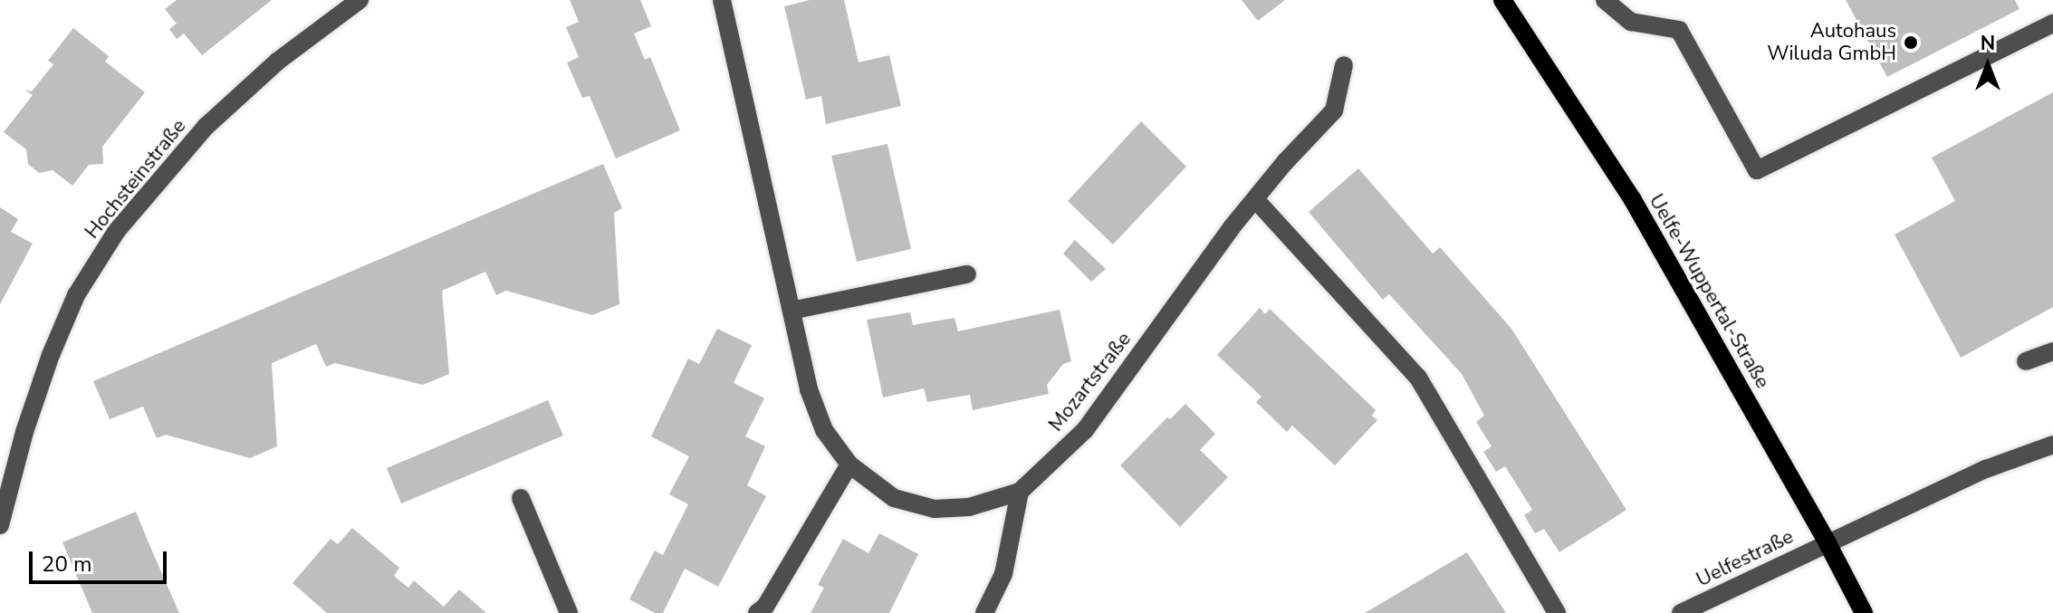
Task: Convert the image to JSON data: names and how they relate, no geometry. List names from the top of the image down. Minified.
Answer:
{"streets":{"main road":["Uelfe-Wuppertal-Straße"],"street":["Hochsteinstraße","Mozartstraße","Uelfestraße"]},"crossings":[["Uelfe-Wuppertal-Straße","Uelfestraße"]],"places":["Autohaus Wiluda GmbH"],"scale_bar":"20 m","north":"top"}
